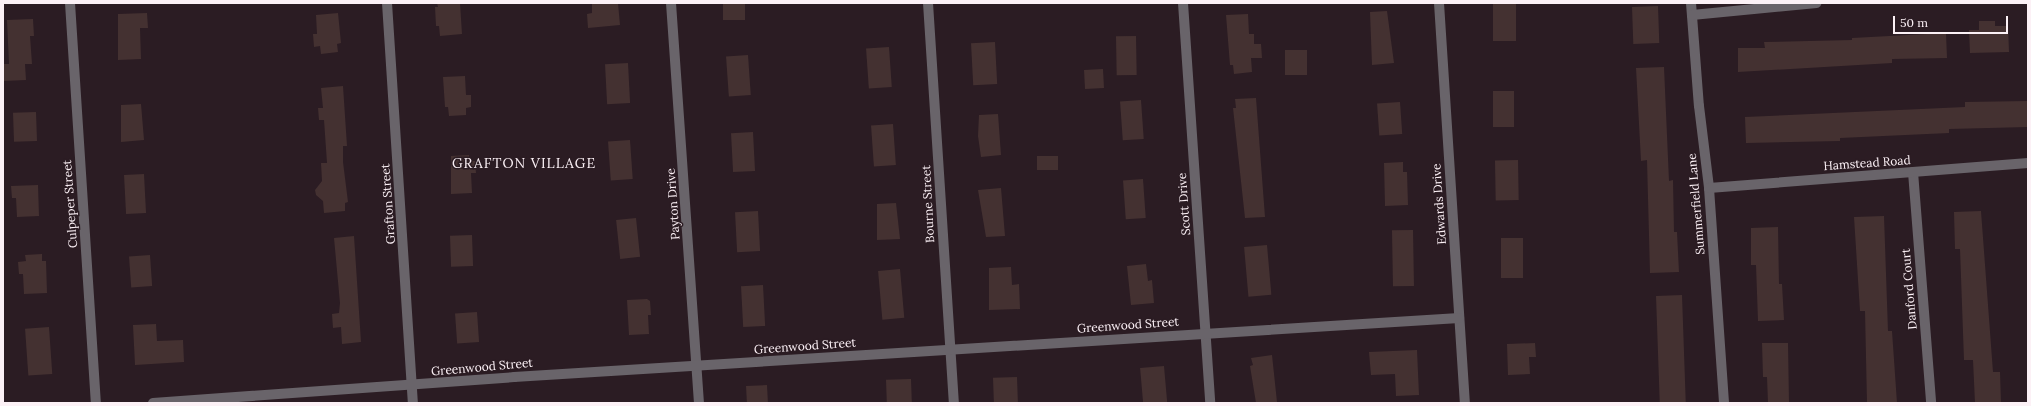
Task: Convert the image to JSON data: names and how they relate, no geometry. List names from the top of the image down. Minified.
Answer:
{"streets":{"street":["Hamstead Road","Culpeper Street","Grafton Street","Payton Drive","Bourne Street","Scott Drive","Edwards Drive","Summerfield Lane","Danford Court","Greenwood Street"]},"crossings":[["Hamstead Road","Summerfield Lane"],["Hamstead Road","Danford Court"],["Grafton Street","Greenwood Street"],["Payton Drive","Greenwood Street"],["Bourne Street","Greenwood Street"],["Scott Drive","Greenwood Street"],["Edwards Drive","Greenwood Street"]],"districts":["GRAFTON VILLAGE"],"scale_bar":"50 m"}
